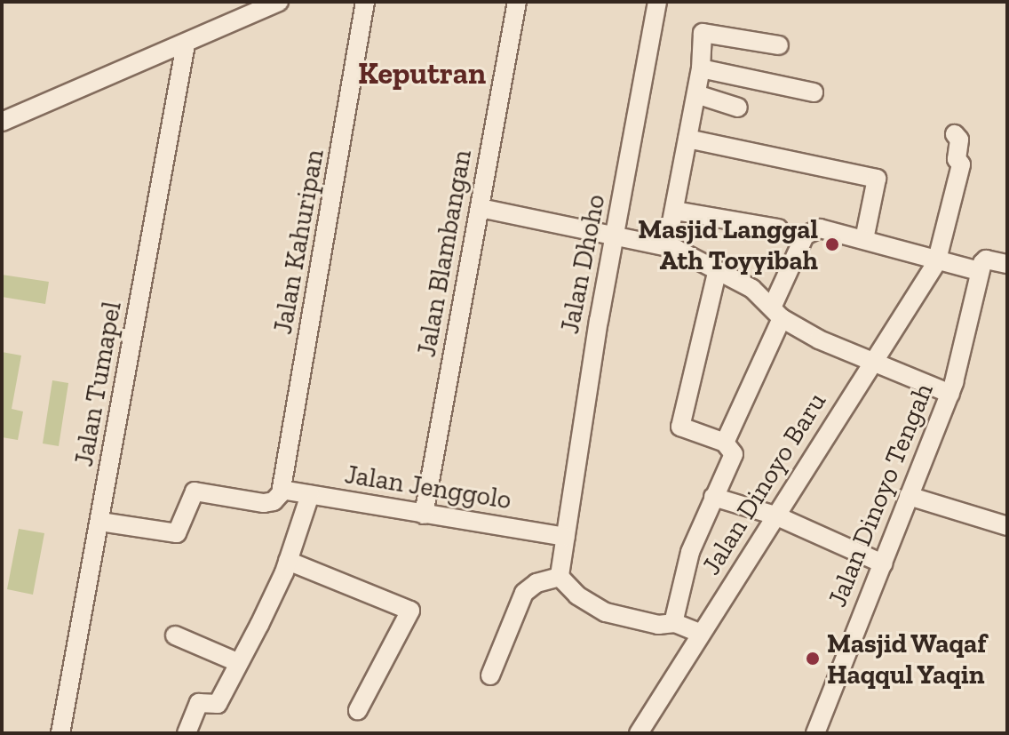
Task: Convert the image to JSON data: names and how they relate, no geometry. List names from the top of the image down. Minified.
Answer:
{"streets":{"street":["Jalan Kahuripan","Jalan Blambangan","Jalan Dhoho","Jalan Tumapel","Jalan Dinoyo Baru","Jalan Jenggolo","Jalan Dinoyo Tengah"]},"crossings":[["Jalan Kahuripan","Jalan Jenggolo"],["Jalan Blambangan","Jalan Jenggolo"],["Jalan Dhoho","Jalan Jenggolo"]],"districts":["Keputran"],"places":["Masjid Langgal Ath Toyyibah","Masjid Waqaf Haqqul Yaqin"]}
